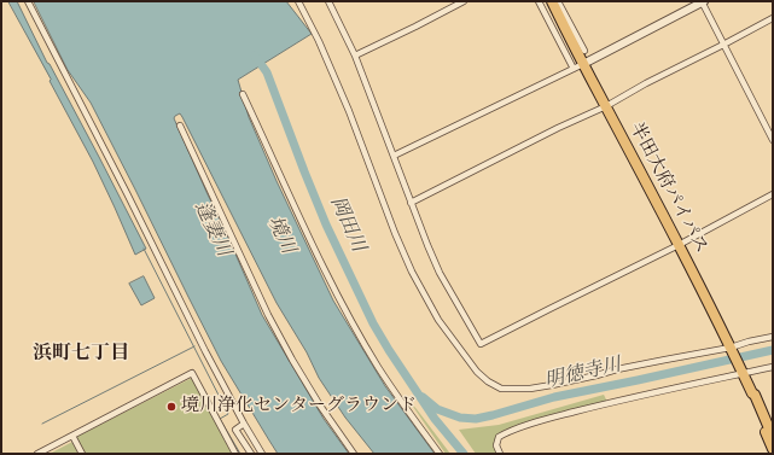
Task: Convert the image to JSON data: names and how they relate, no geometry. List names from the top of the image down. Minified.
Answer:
{"streets":{"highway":["半田大府パイパス"]},"districts":["浜町七丁目"],"water":["岡田川","逢妻川","境川","明徳寺川"],"places":["境川浄化センターグラウンド"]}
